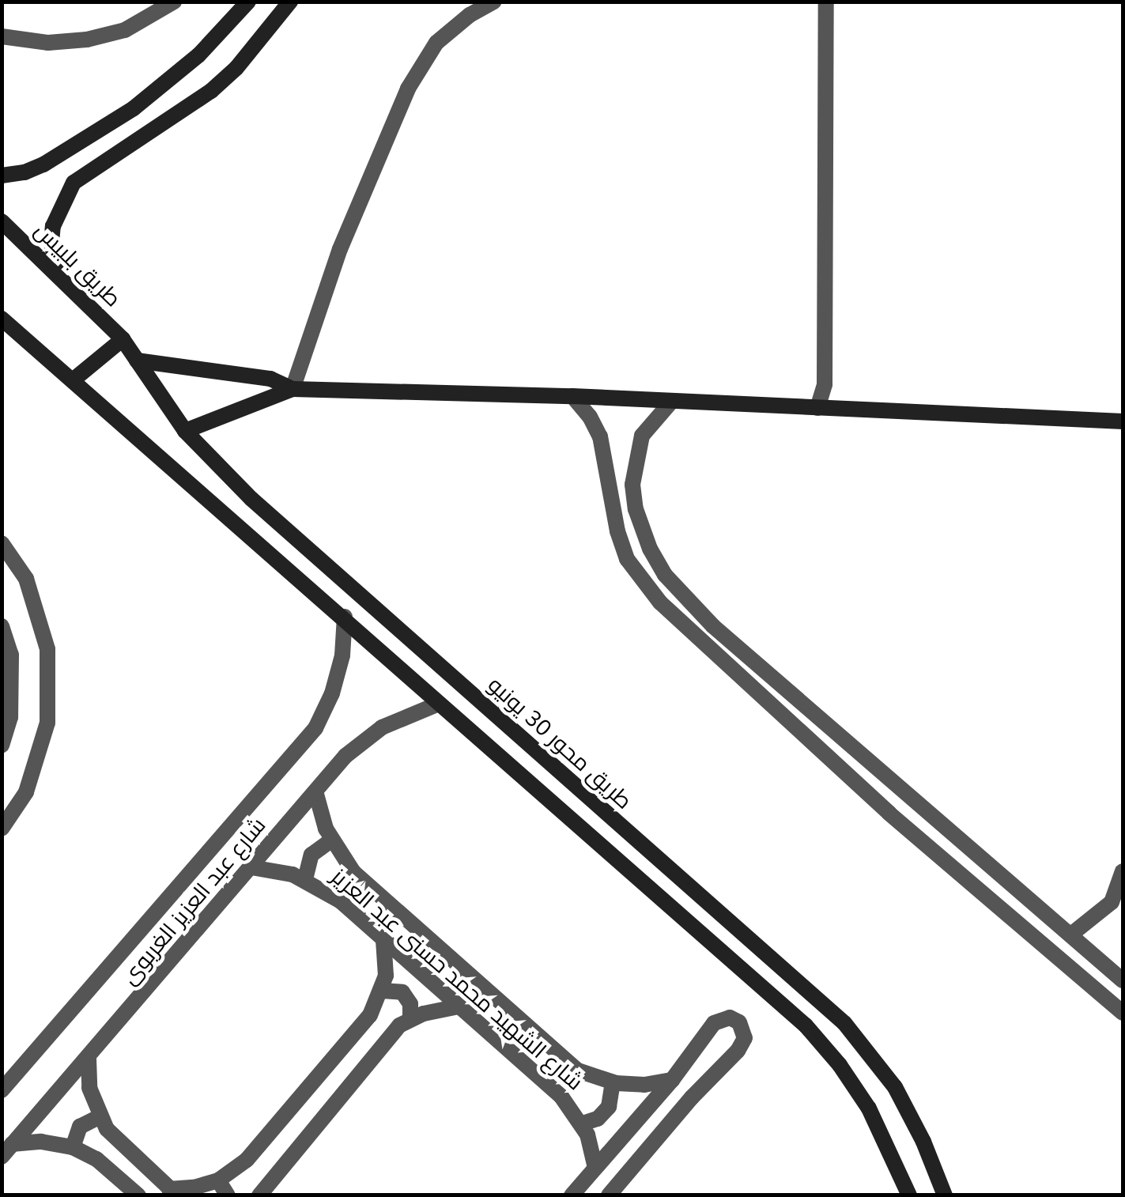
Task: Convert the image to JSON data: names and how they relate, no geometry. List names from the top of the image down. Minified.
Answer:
{"streets":{"street":["طريق بلبيس","طريق محور 30 يونيو","شارع عبد العزيز الغربوى","شارع الشهيد محمد حسنى عبد العزيز"]},"crossings":[["طريق بلبيس","طريق محور 30 يونيو"],["شارع عبد العزيز الغربوى","شارع الشهيد محمد حسنى عبد العزيز"]]}
